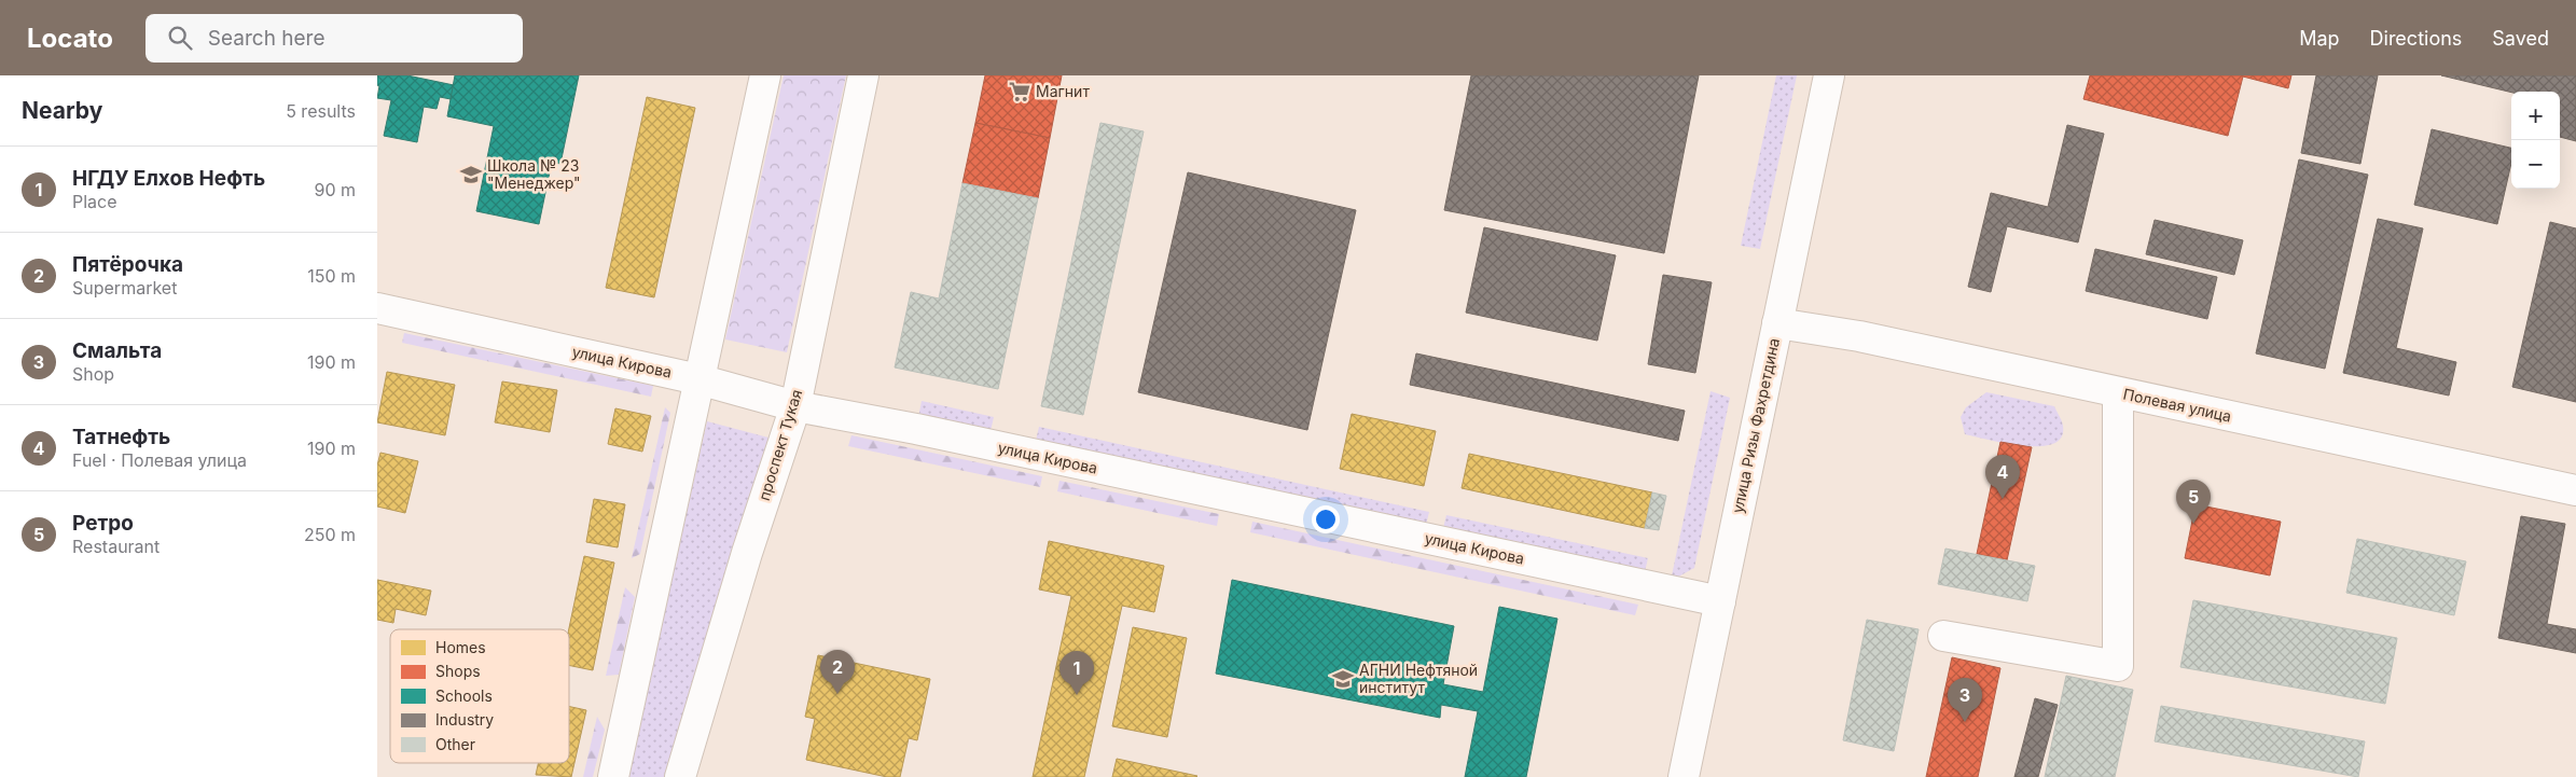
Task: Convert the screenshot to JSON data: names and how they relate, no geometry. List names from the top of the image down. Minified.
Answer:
{"streets":{"street":["улица Кирова","Полевая улица","улица Ризы Фахретдина","проспект Тукая"]},"crossings":[["улица Кирова","улица Ризы Фахретдина"],["улица Кирова","проспект Тукая"],["Полевая улица","улица Ризы Фахретдина"]],"places":{"supermarket":["Магнит"],"school or university":["Школа № 23 \"Менеджер\"","АГНИ Нефтяной институт"]},"legend":["Homes","Shops","Schools","Industry","Other"],"page":{"header":"Locato","search":"Search here","nav":["Map","Directions","Saved"],"heading":["Nearby","5 results"],"map_buttons":["+","−"],"list":[{"mark":"1","name":"НГДУ Елхов Нефть","note":"Place","value":"90 m"},{"mark":"2","name":"Пятёрочка","note":"Supermarket","value":"150 m"},{"mark":"3","name":"Смальта","note":"Shop","value":"190 m"},{"mark":"4","name":"Татнефть","note":"Fuel · Полевая улица","value":"190 m"},{"mark":"5","name":"Ретро","note":"Restaurant","value":"250 m"}],"pins":["4","5","2","1","3"]}}
